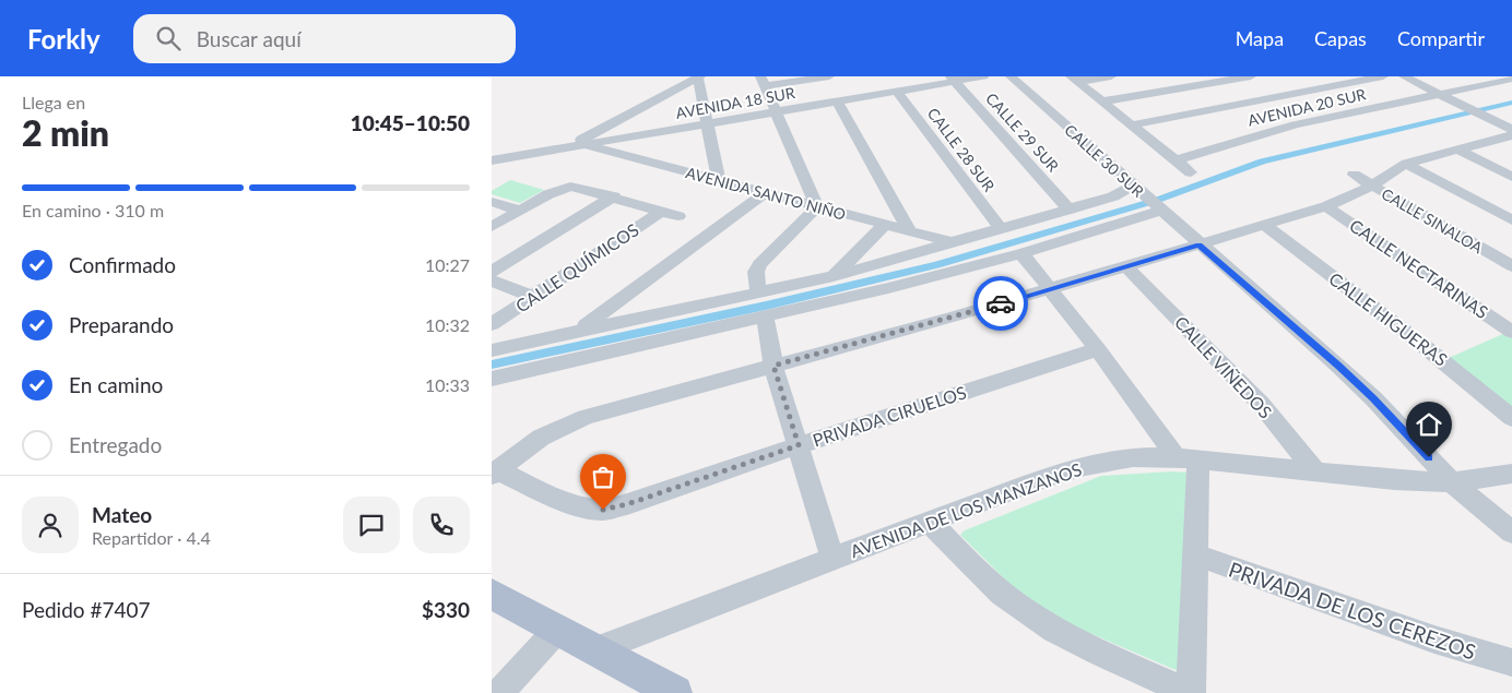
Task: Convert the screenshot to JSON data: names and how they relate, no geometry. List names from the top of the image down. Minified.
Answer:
{"streets":{"street":["AVENIDA 18 SUR","AVENIDA 20 SUR","CALLE 29 SUR","CALLE 28 SUR","CALLE 30 SUR","AVENIDA SANTO NIÑO","CALLE SINALOA","CALLE QUÍMICOS","CALLE NECTARINAS","CALLE HIGUERAS","CALLE VIÑEDOS","PRIVADA CIRUELOS","AVENIDA DE LOS MANZANOS","PRIVADA DE LOS CEREZOS"]},"crossings":[["AVENIDA 18 SUR","CALLE 29 SUR"],["AVENIDA 18 SUR","CALLE 28 SUR"],["AVENIDA 18 SUR","AVENIDA SANTO NIÑO"],["CALLE 30 SUR","AVENIDA DE LOS MANZANOS"],["CALLE VIÑEDOS","AVENIDA DE LOS MANZANOS"]],"page":{"header":"Forkly","search":"Buscar aquí","nav":["Mapa","Capas","Compartir"],"heading":["2 min","Llega en","10:45–10:50"],"panel":["Mateo","Repartidor · 4.4","Pedido #7407","$330"],"bar":"En camino · 310 m","list":[["Confirmado","10:27"],["Preparando","10:32"],["En camino","10:33"],"Entregado"]}}
